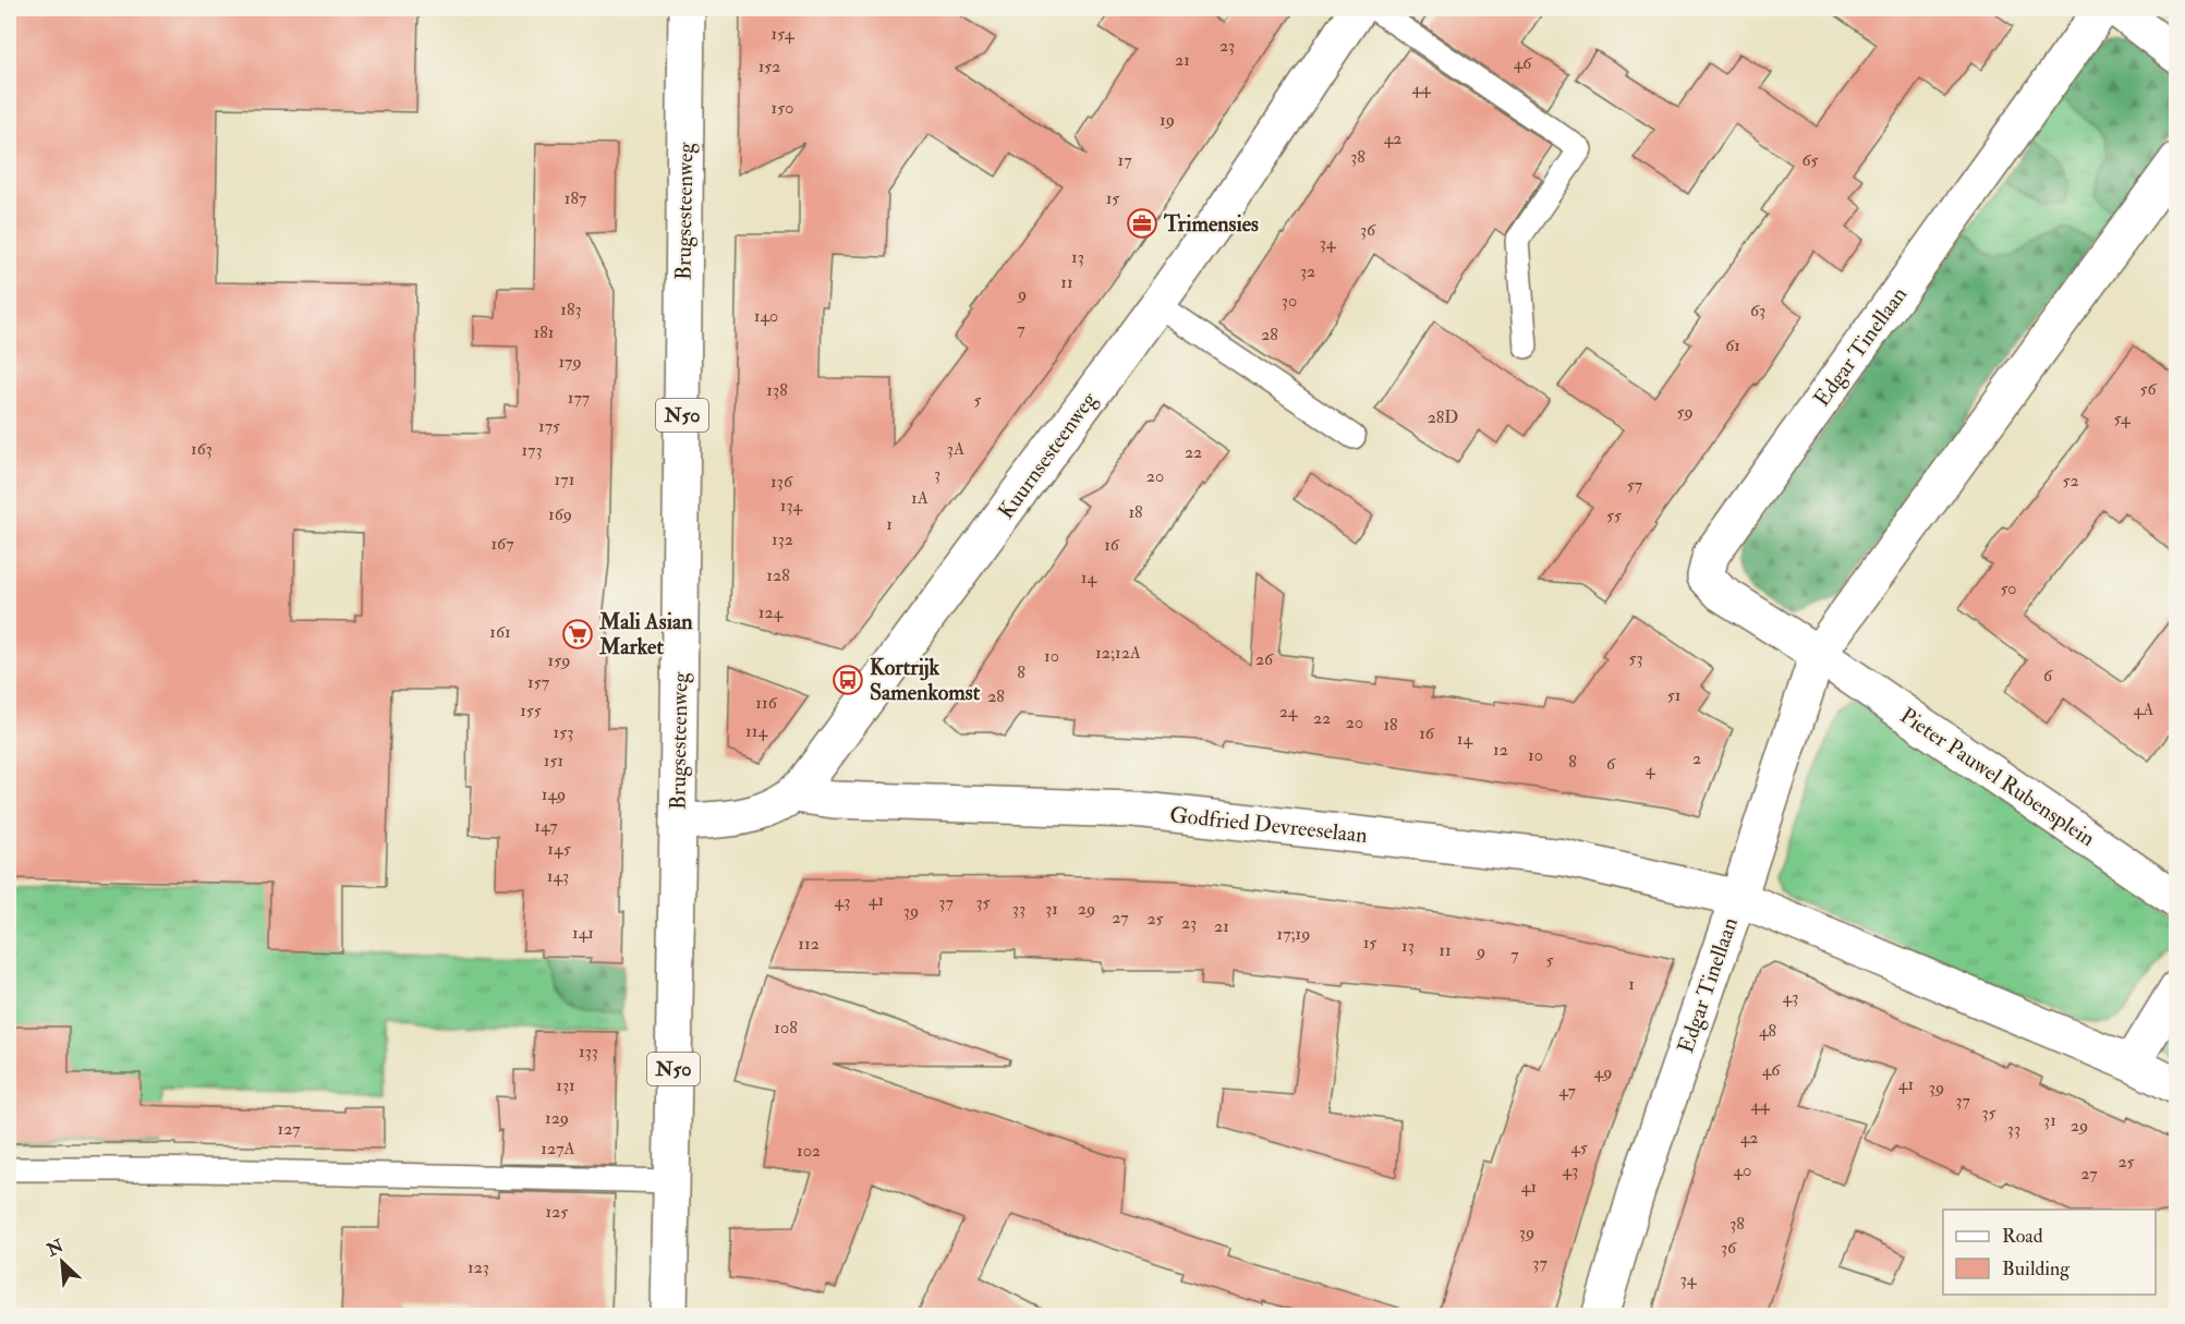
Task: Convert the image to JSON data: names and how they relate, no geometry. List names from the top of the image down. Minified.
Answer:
{"streets":{"street":["Brugsesteenweg","Edgar Tinellaan","N50","Kuurnsesteenweg","Pieter Pauwel Rubensplein","Godfried Devreeselaan"]},"crossings":[["Brugsesteenweg","Kuurnsesteenweg"],["Edgar Tinellaan","Pieter Pauwel Rubensplein"],["Edgar Tinellaan","Godfried Devreeselaan"],["Kuurnsesteenweg","Godfried Devreeselaan"]],"places":{"office":["Trimensies"],"supermarket":["Mali Asian Market"],"bus stop":["Kortrijk Samenkomst"]},"house_numbers":["154","23","21","46","152","44","150","19","42","38","17","65","187","15","36","34","13","32","11","9","30","183","63","140","7","181","28","61","179","56","138","177","5","59","28D","54","175","163","3A","173","22","3","20","171","52","136","57","1A","134","18","169","55","1","132","167","16","128","14","50","124","161","12;12A","10","53","26","159","8","6","157","51","28","116","4A","155","24","22","20","18","114","153","16","14","12","10","2","151","8","6","4","149","147","145","143","41","43","37","35","33","31","29","39","27","25","23","21","141","17;19","15","112","13","11","9","7","5","1","43","108","48","133","46","49","41","131","39","47","37","44","35","129","31","29","127","33","42","45","127A","102","25","43","40","27","41","125","38","39","36","37","123","34"],"legend":["Road","Building"],"north":"top left"}
